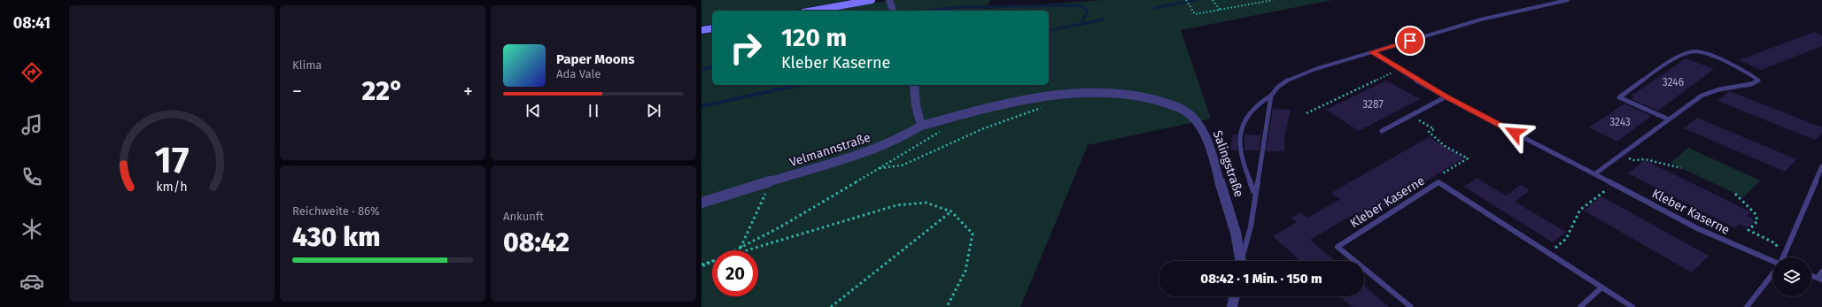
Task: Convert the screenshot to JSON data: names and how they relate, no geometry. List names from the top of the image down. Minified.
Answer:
{"streets":{"street":["Velmannstraße","Salingstraße"],"lane":["Kleber Kaserne"]},"crossings":[["Velmannstraße","Salingstraße"]],"house_numbers":["3246","3287","3243"],"page":{"tabs":"08:41","tile":["Klima",["Reichweite · 86%","430 km"],["Ankunft","08:42"]],"turn":["120 m","Kleber Kaserne"],"song":["Paper Moons","Ada Vale"],"heat":["−","22°","+"],"limit":"20","trip":"08:42 · 1 Min. · 150 m","gauge":["17","km/h"]}}
